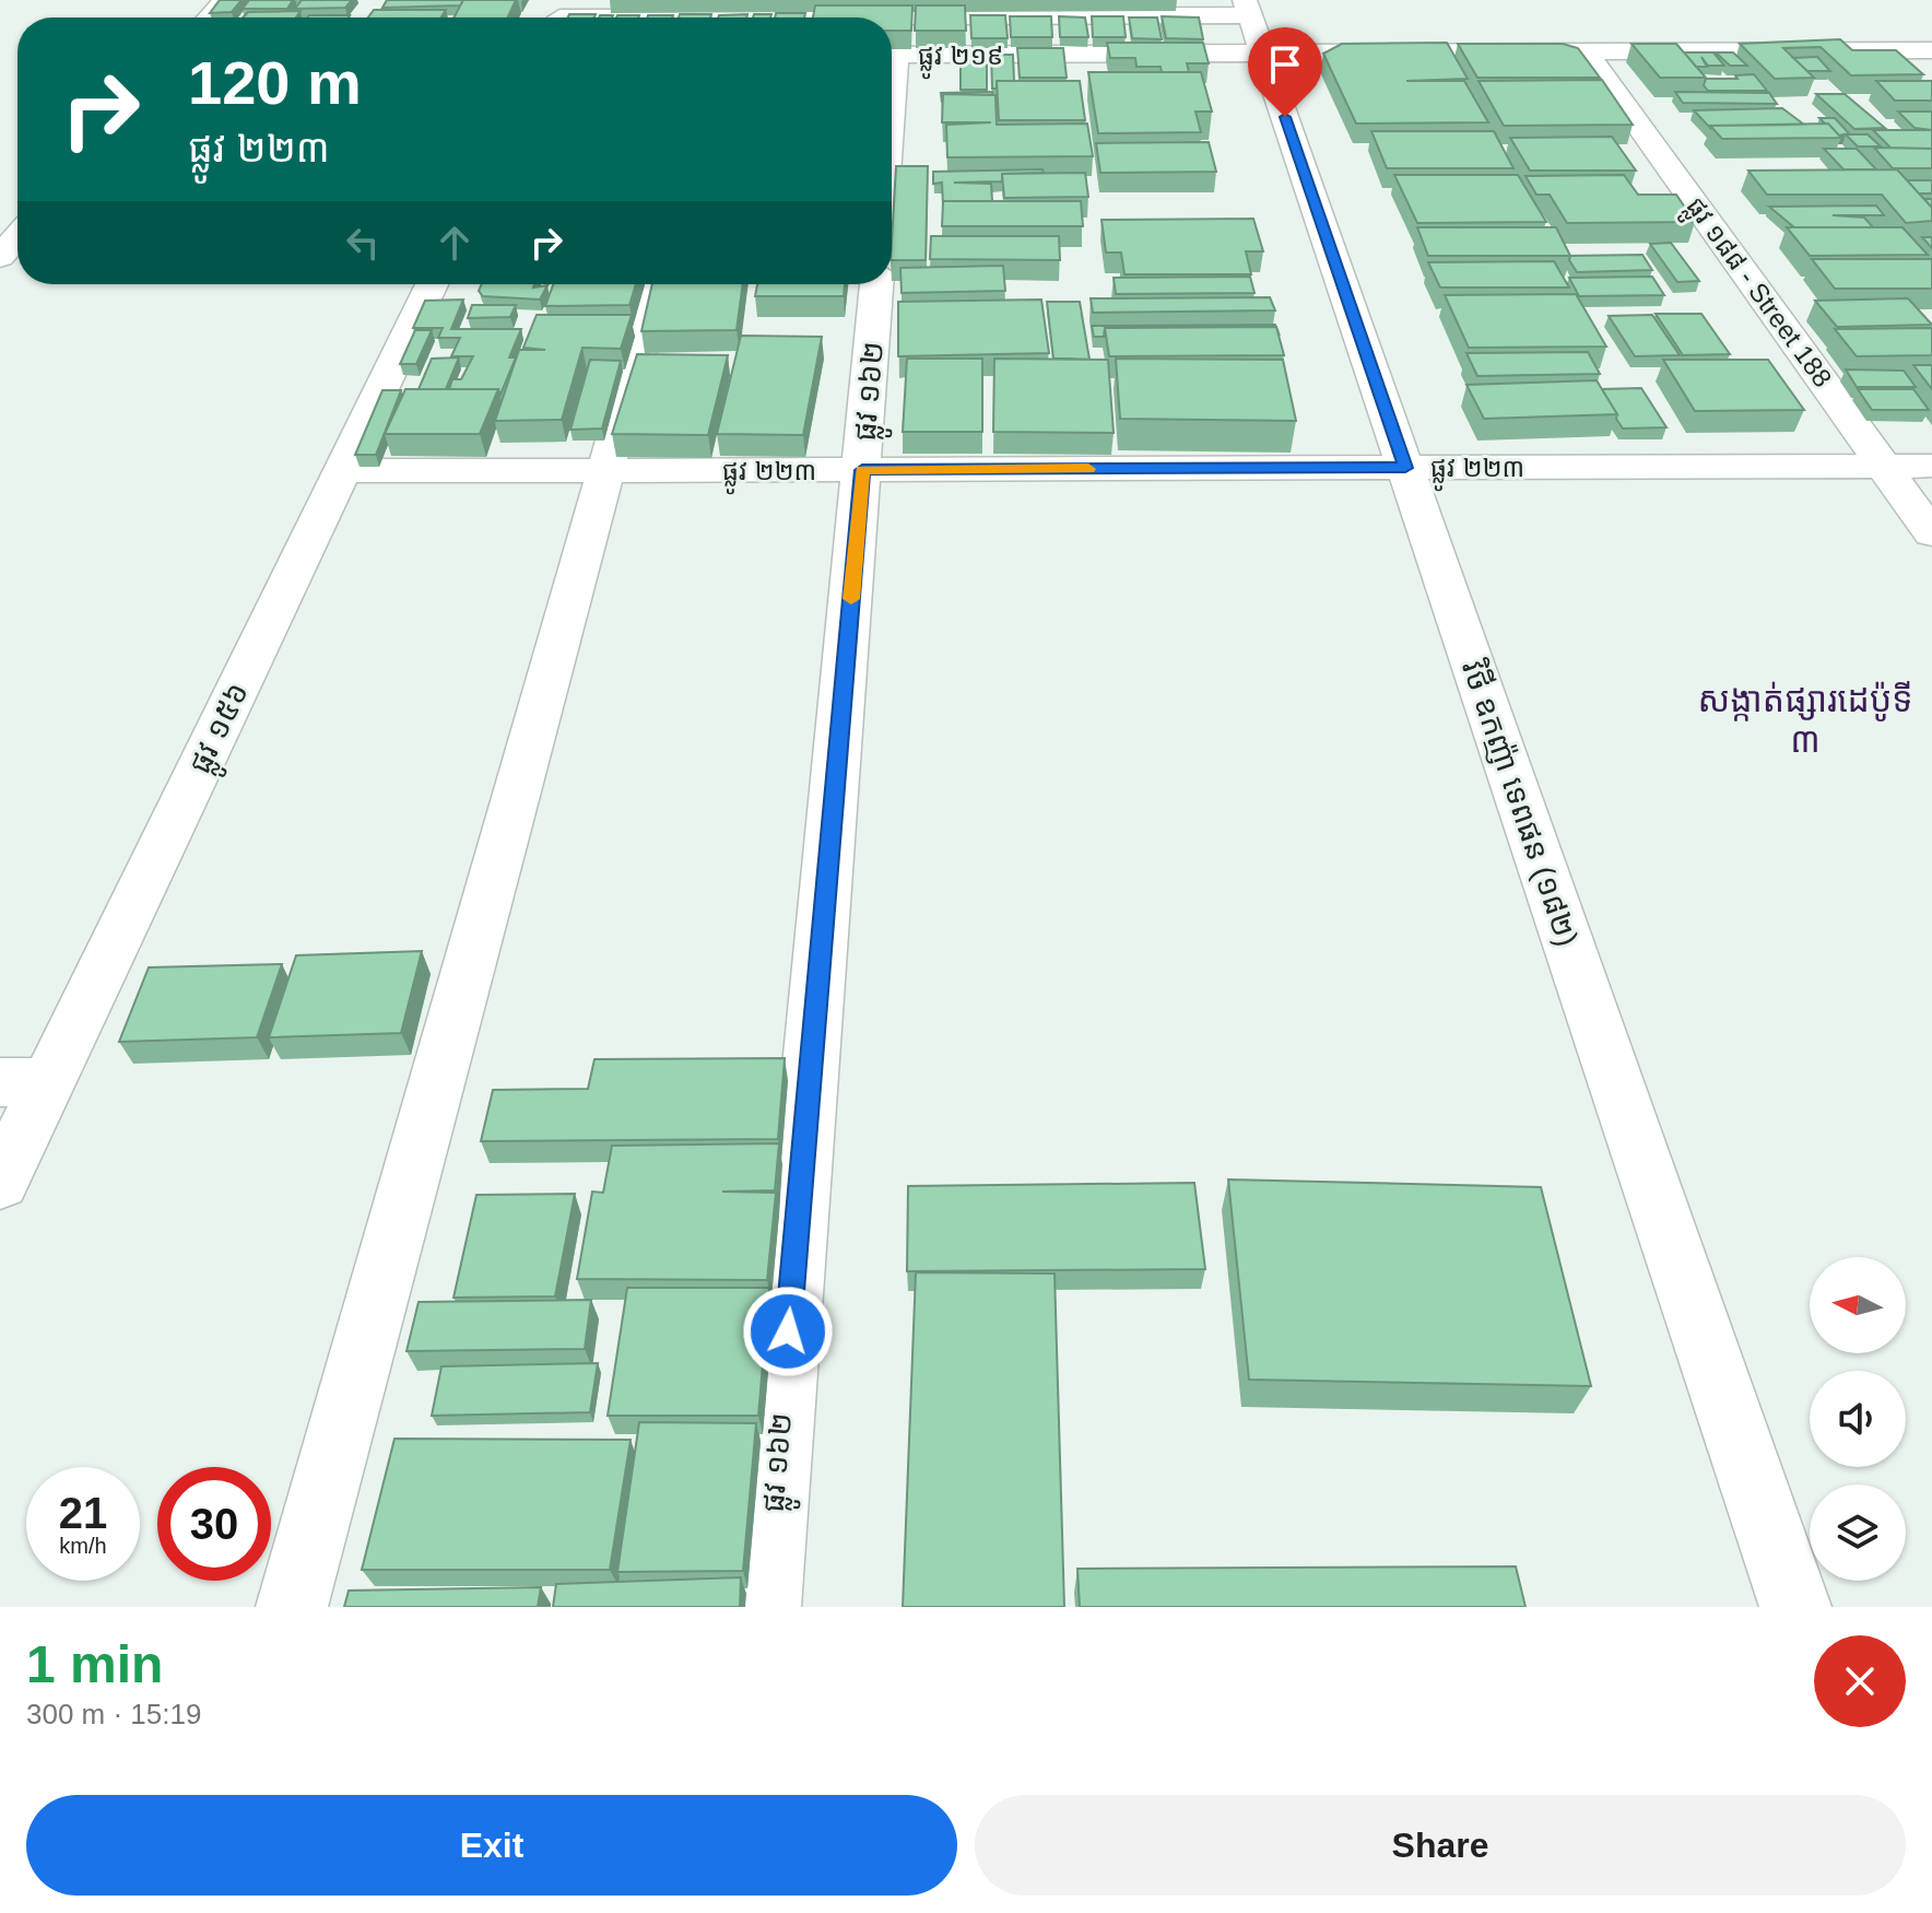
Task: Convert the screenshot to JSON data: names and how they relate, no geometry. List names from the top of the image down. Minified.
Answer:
{"streets":{"street":["ផ្លូវ ២១៩","ផ្លូវ ១៨៨ - Street 188","ផ្លូវ ១៦២","ផ្លូវ ២២៣","ផ្លូវ ១៥៦","វិថី ឧកញ៉ា ទេពផន (១៨២)"]},"crossings":[["ផ្លូវ ២១៩","ផ្លូវ ១៨៨ - Street 188"],["ផ្លូវ ២១៩","វិថី ឧកញ៉ា ទេពផន (១៨២)"],["ផ្លូវ ១៨៨ - Street 188","ផ្លូវ ២២៣"],["ផ្លូវ ១៦២","ផ្លូវ ២២៣"],["ផ្លូវ ២២៣","ផ្លូវ ១៥៦"],["ផ្លូវ ២២៣","វិថី ឧកញ៉ា ទេពផន (១៨២)"]],"districts":["សង្កាត់ផ្សារដេប៉ូទី ៣"],"north":"left","page":{"turn":["120 m","ផ្លូវ ២២៣"],"speed":"21 km/h","limit":"30","heading":["1 min","300 m · 15:19"],"buttons":["Exit","Share"]}}
